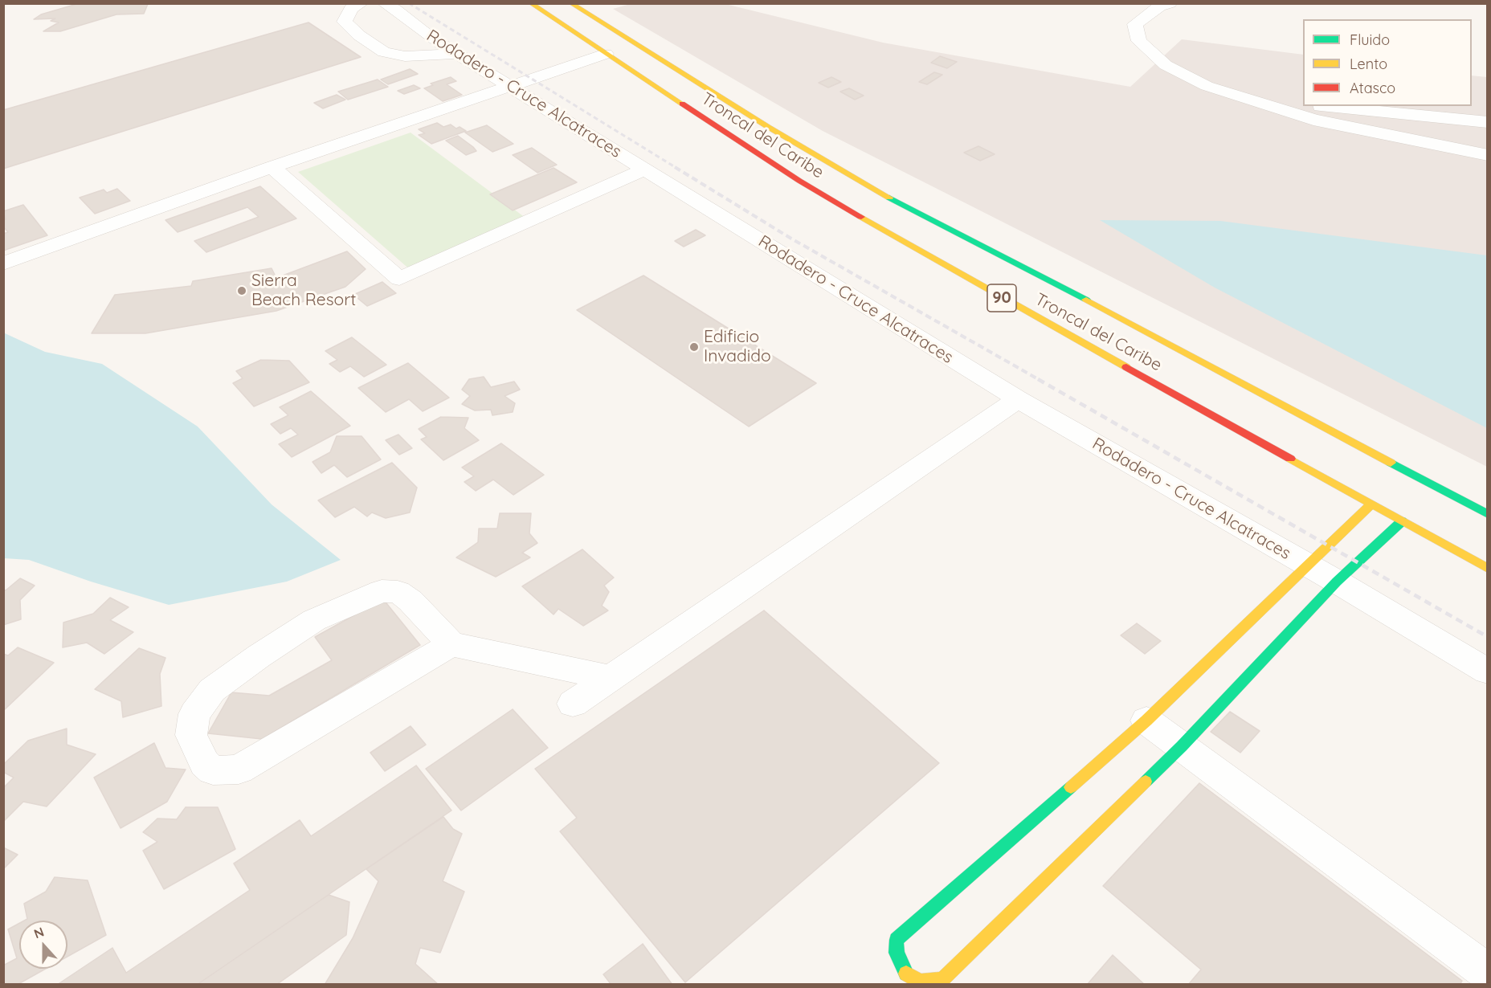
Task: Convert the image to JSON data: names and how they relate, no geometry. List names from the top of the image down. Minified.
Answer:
{"streets":{"main road":["Troncal del Caribe","90"],"street":["Rodadero - Cruce Alcatraces"]},"places":["Sierra Beach Resort","Edificio Invadido"],"legend":["Fluido","Lento","Atasco"],"north":"top"}
